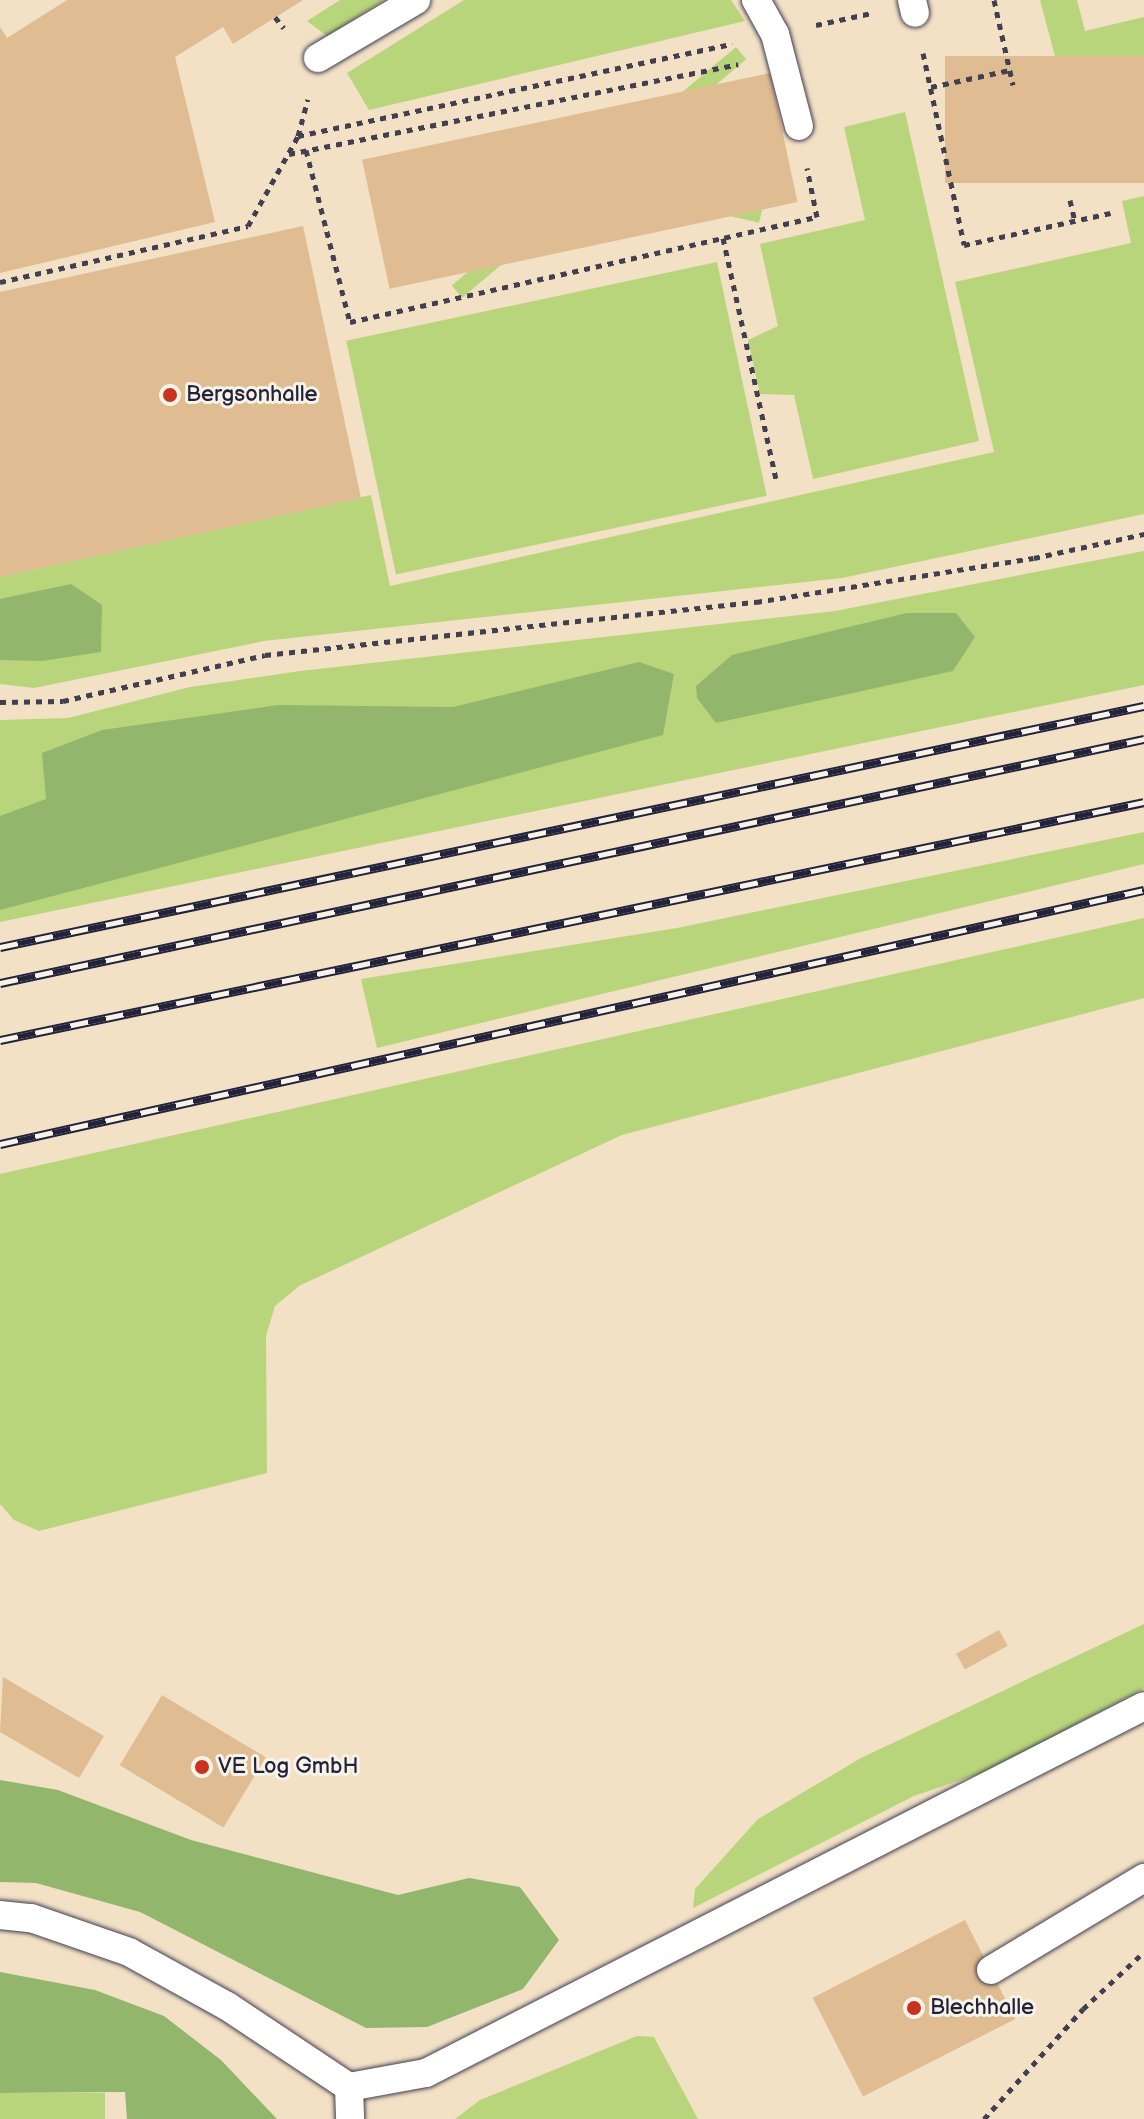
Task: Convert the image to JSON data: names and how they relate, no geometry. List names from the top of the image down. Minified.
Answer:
{"places":["Bergsonhalle","VE Log GmbH","Blechhalle"]}
